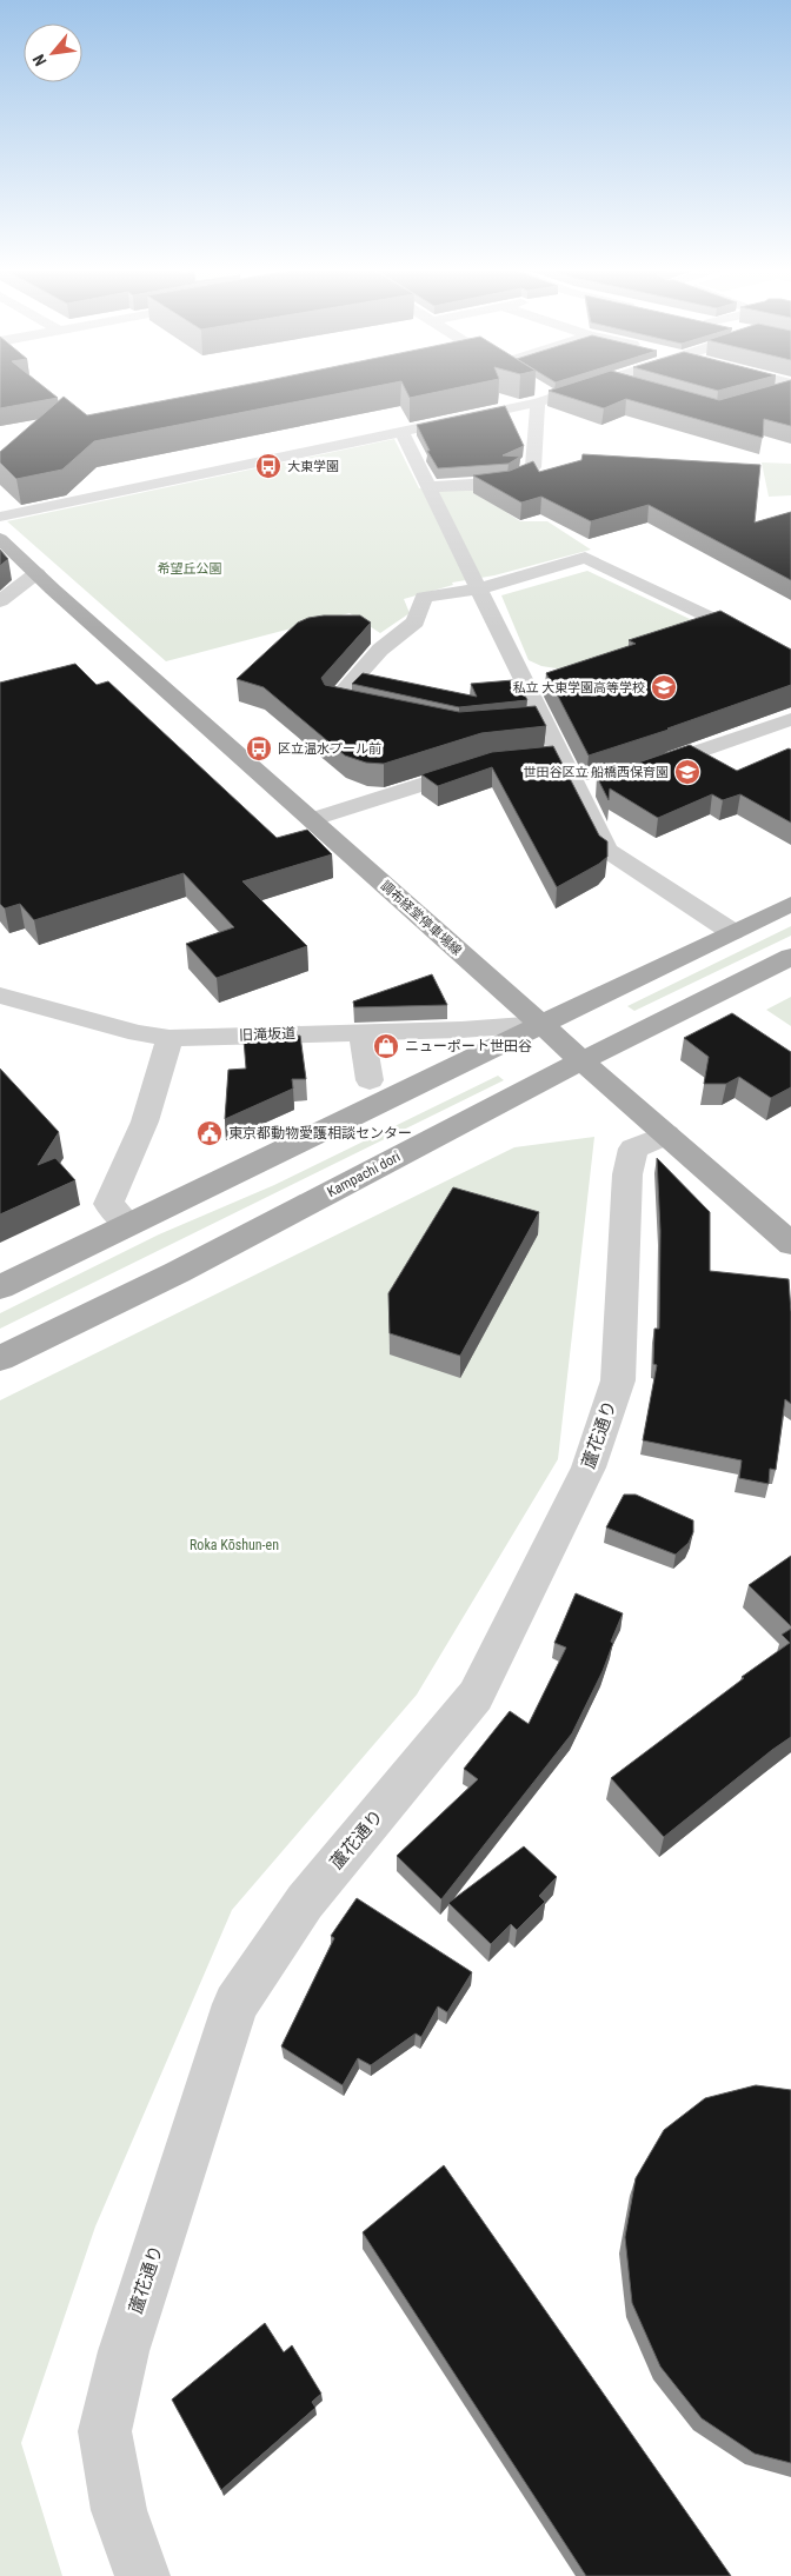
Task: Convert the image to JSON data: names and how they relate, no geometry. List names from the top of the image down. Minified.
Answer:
{"streets":{"main road":["調布経堂停車場線","Kampachi dori"],"street":["旧滝坂道","蘆花通り"]},"crossings":[["調布経堂停車場線","旧滝坂道"],["調布経堂停車場線","Kampachi dori"],["調布経堂停車場線","蘆花通り"]],"parks":["希望丘公園","Roka Kōshun-en"],"places":{"bus stop":["大東学園","区立温水プール前"],"school or university":["私立 大東学園高等学校","世田谷区立 船橋西保育園"],"shop":["ニューポート世田谷"],"public building":["東京都動物愛護相談センター"]},"north":"bottom left"}
